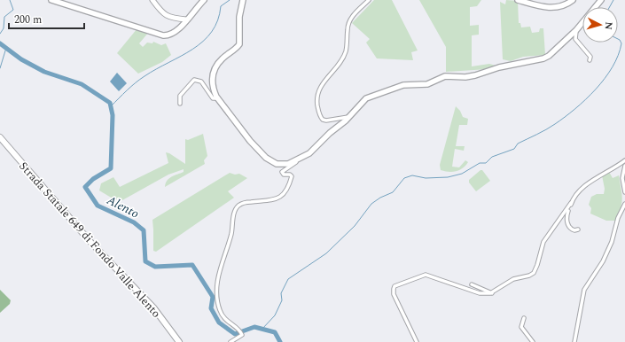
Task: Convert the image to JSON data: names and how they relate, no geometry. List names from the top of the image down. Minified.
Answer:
{"streets":{"highway":["Strada Statale 649 di Fondo Valle Alento"]},"water":["Alento"],"scale_bar":"200 m","north":"right"}
